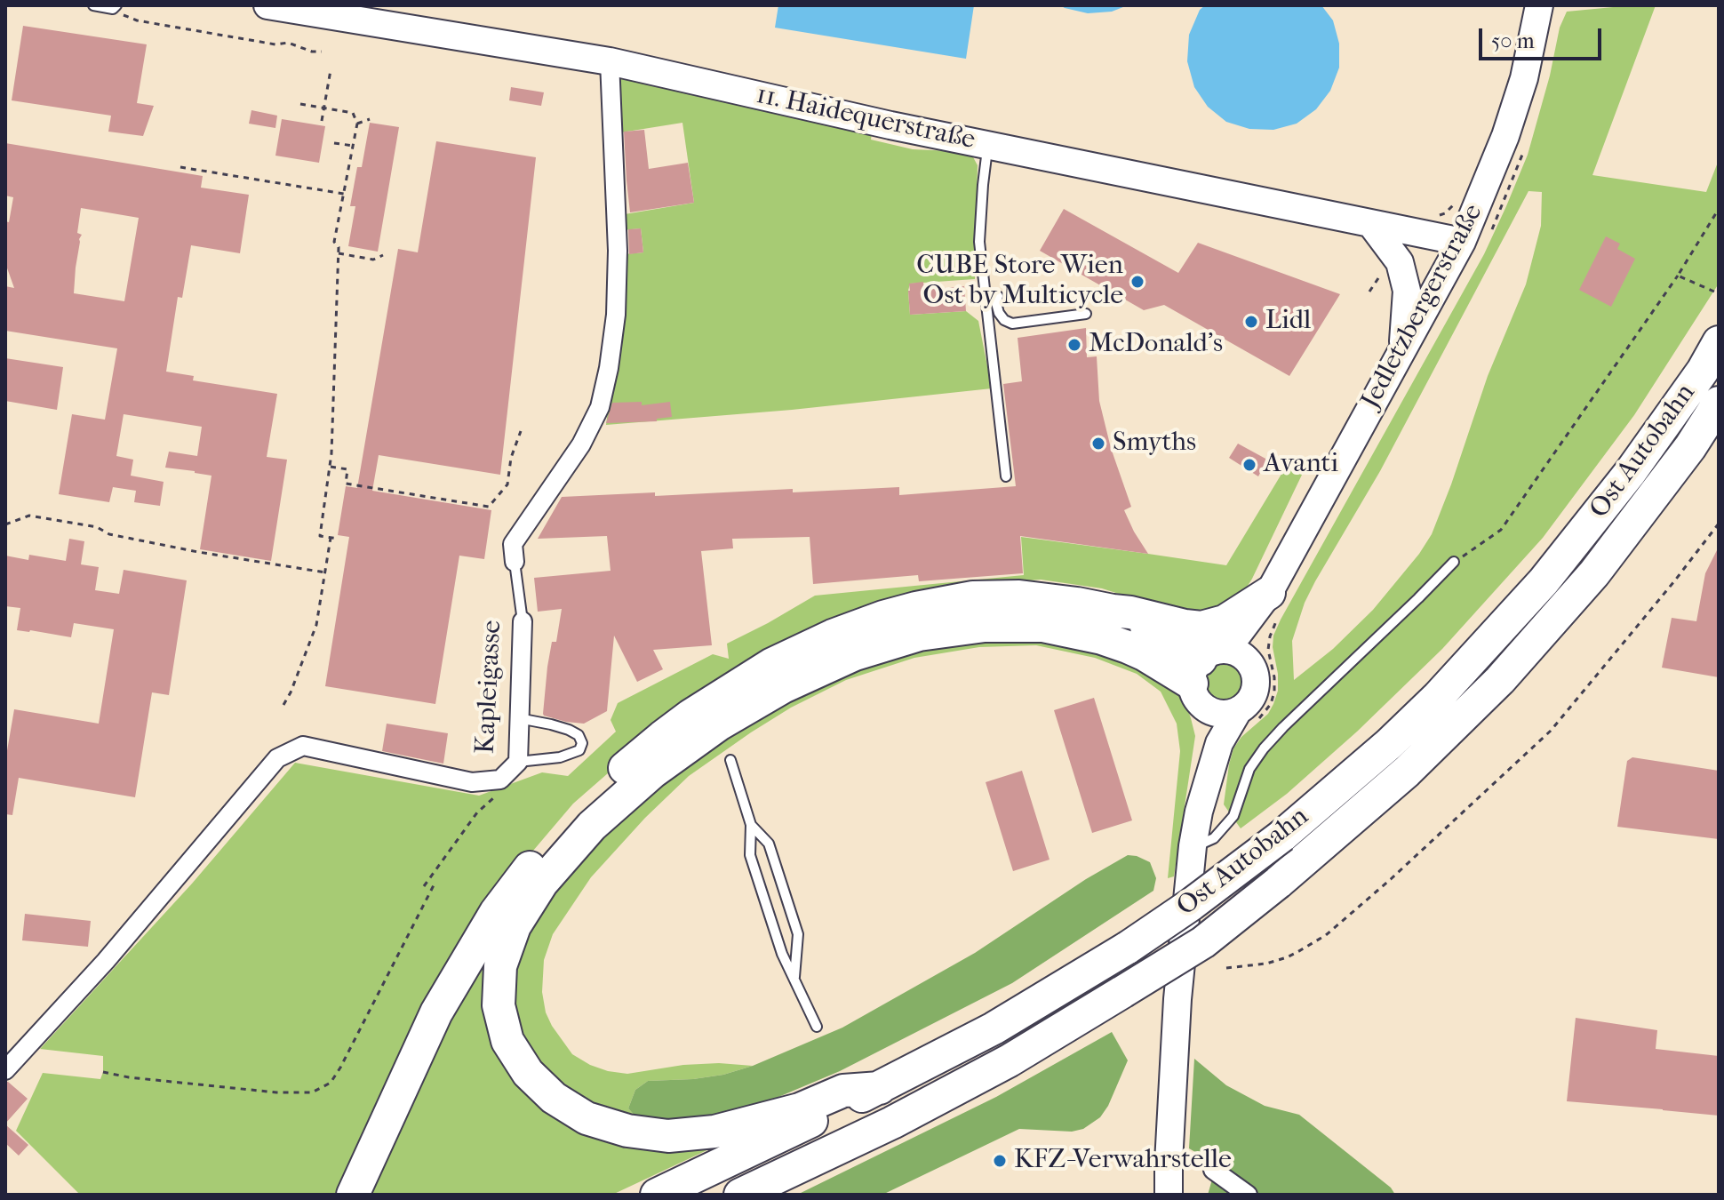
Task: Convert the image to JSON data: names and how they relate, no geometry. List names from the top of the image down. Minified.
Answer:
{"streets":{"highway":["Ost Autobahn"],"main road":["11. Haidequerstraße","Jedletzbergerstraße"],"street":["Kapleigasse"]},"crossings":[["11. Haidequerstraße","Jedletzbergerstraße"],["11. Haidequerstraße","Kapleigasse"]],"places":["CUBE Store Wien Ost by Multicycle","Lidl","McDonald's","Smyths","Avanti","KFZ-Verwahrstelle"],"scale_bar":"50 m"}
